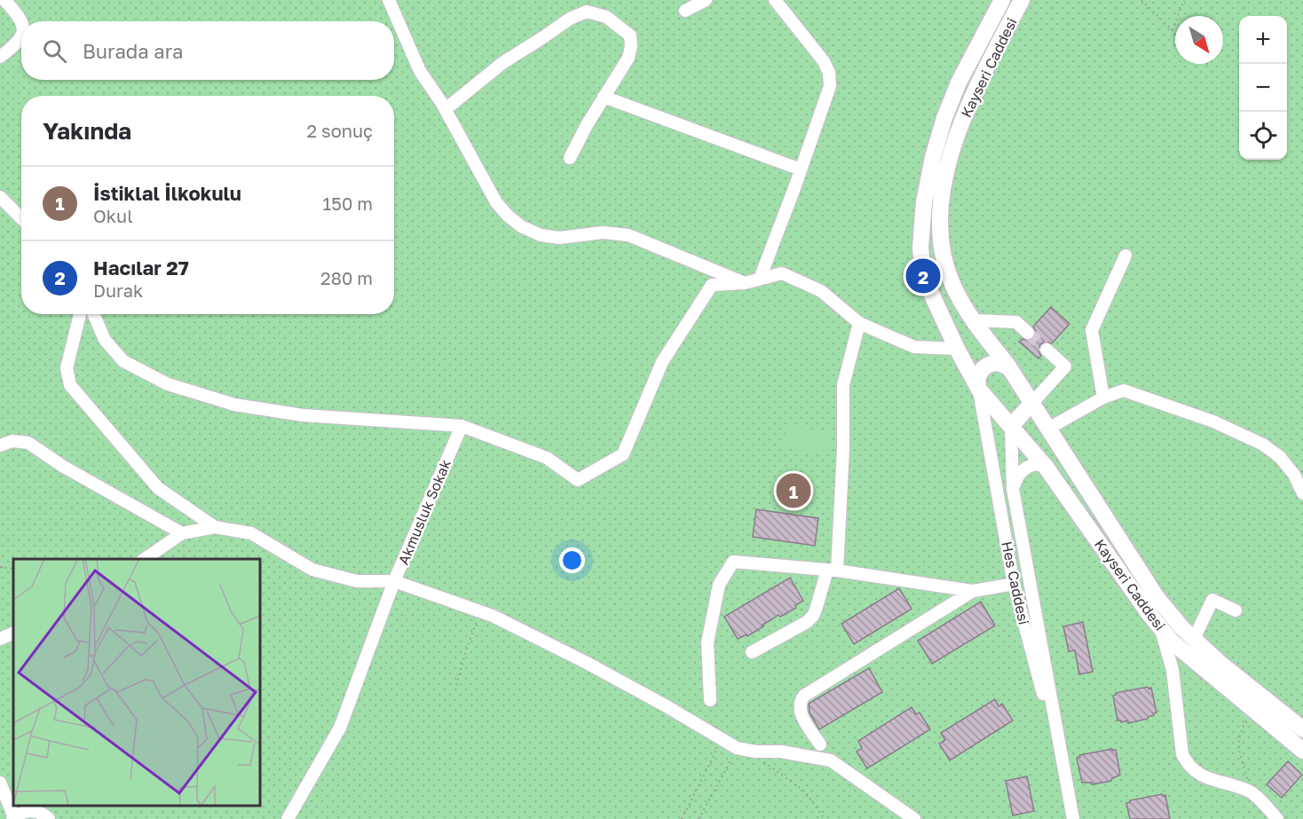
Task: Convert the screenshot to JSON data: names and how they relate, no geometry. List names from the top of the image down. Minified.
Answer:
{"streets":{"main road":["Kayseri Caddesi"],"street":["Akmusluk Sokak","Hes Caddesi"]},"crossings":[["Kayseri Caddesi","Hes Caddesi"]],"north":"bottom right","page":{"map_buttons":["+","−"],"search":"Burada ara","heading":["Yakında","2 sonuç"],"list":[{"mark":"1","name":"İstiklal İlkokulu","note":"Okul","value":"150 m"},{"mark":"2","name":"Hacılar 27","note":"Durak","value":"280 m"}],"pins":["2","1"]}}
